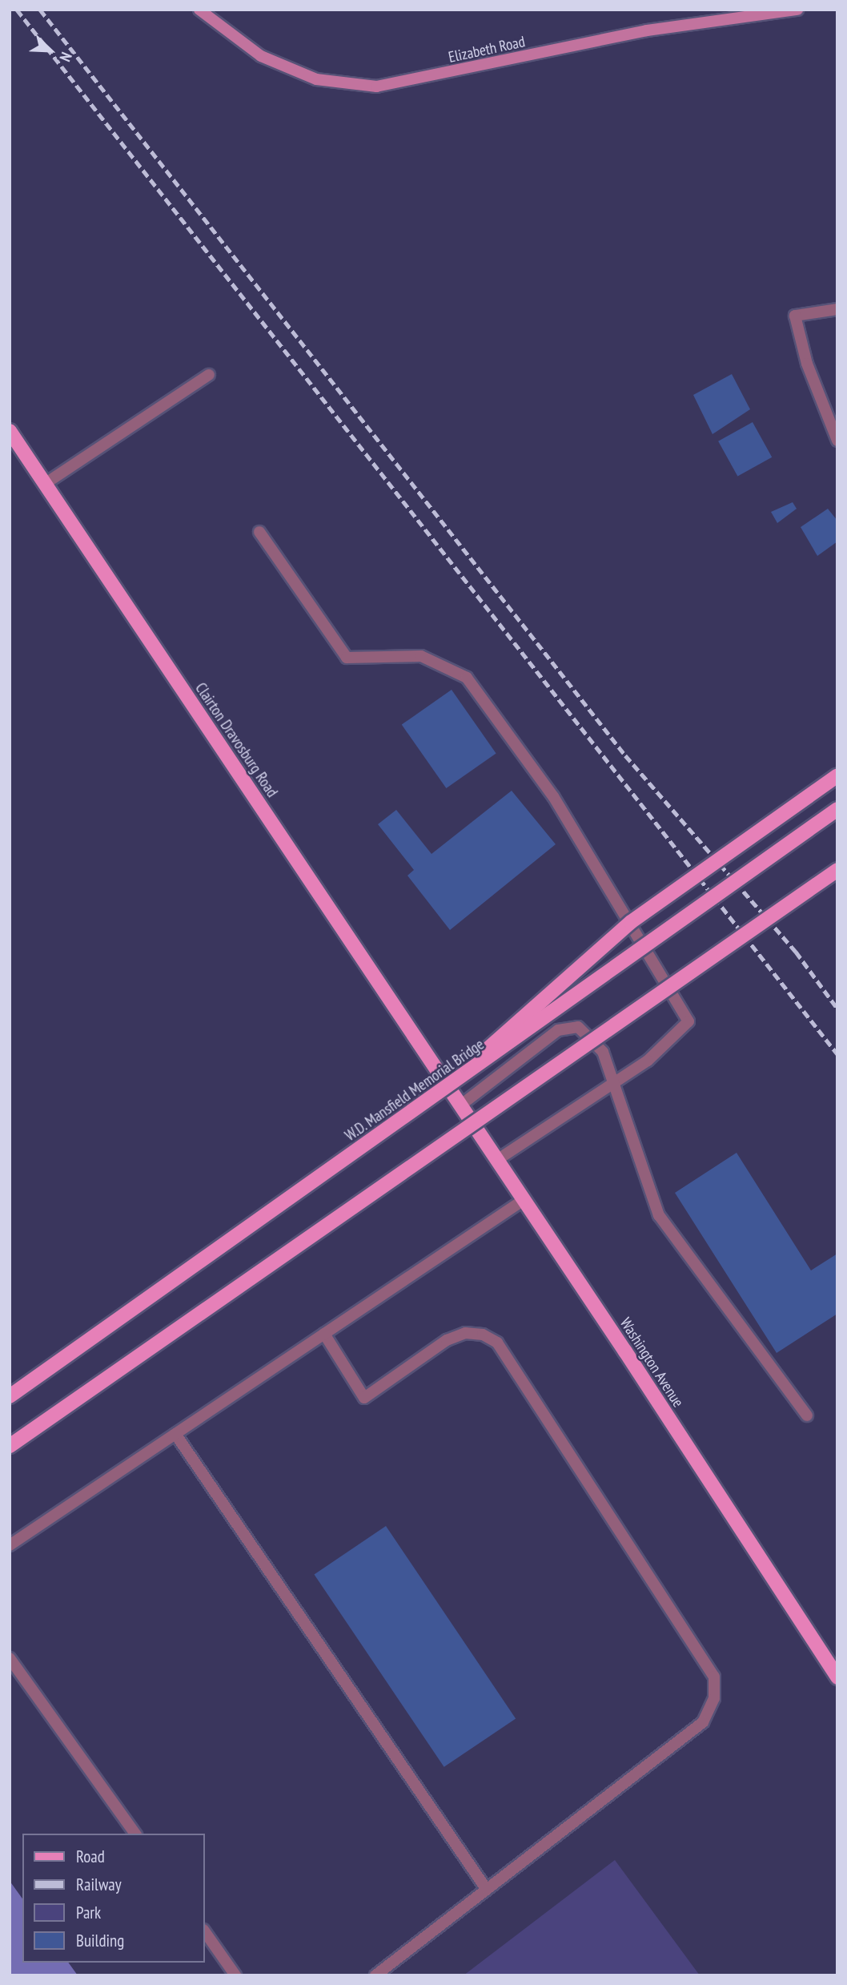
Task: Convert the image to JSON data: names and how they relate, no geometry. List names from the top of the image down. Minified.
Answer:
{"streets":{"main road":["Elizabeth Road","Clairton Dravosburg Road","W.D. Mansfield Memorial Bridge","Washington Avenue"]},"crossings":[["Clairton Dravosburg Road","Washington Avenue"]],"legend":["Road","Railway","Park","Building"],"north":"bottom right"}
